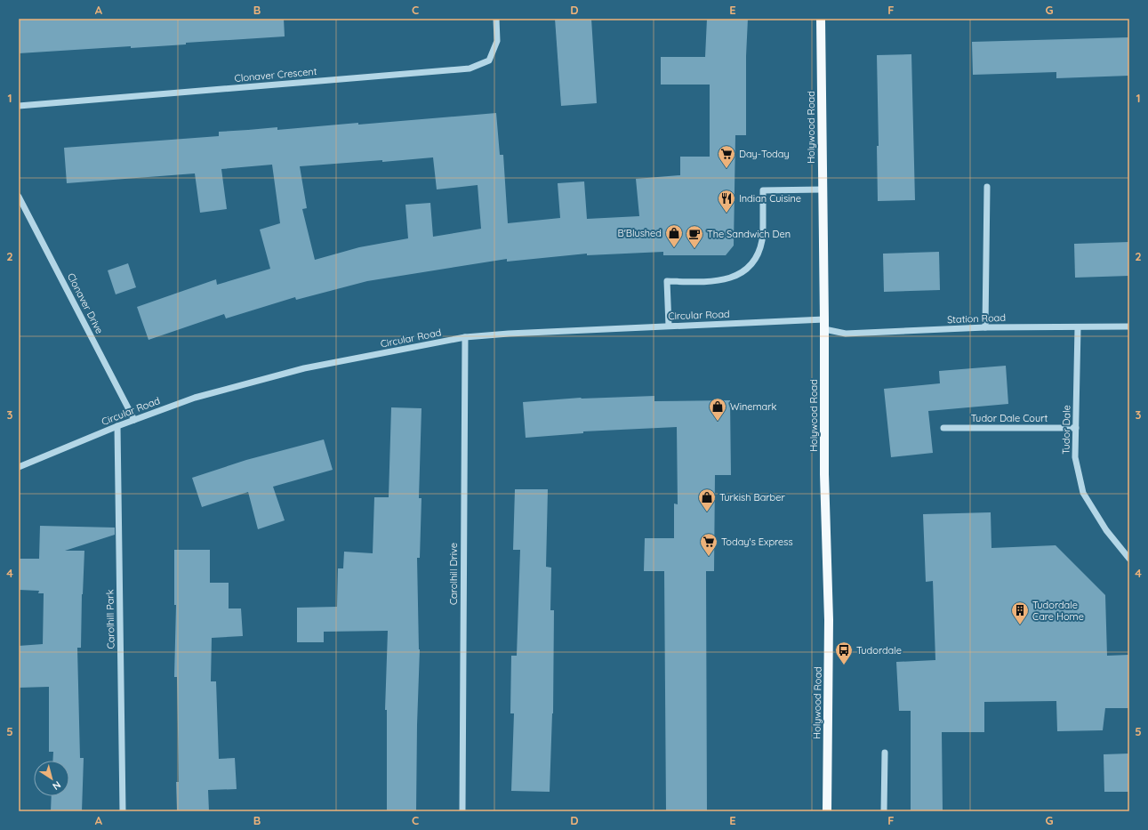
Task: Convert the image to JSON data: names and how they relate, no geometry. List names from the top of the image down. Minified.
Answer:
{"streets":{"main road":["Holywood Road"],"street":["Clonaver Crescent","Clonaver Drive","Circular Road","Station Road","Tudor Dale Court","Tudor Dale","Carolhill Drive","Carolhill Park"]},"crossings":[["Holywood Road","Circular Road"],["Holywood Road","Station Road"],["Clonaver Drive","Circular Road"],["Circular Road","Carolhill Drive"],["Circular Road","Carolhill Park"],["Station Road","Tudor Dale"],["Tudor Dale Court","Tudor Dale"]],"places":{"supermarket":["Day-Today","Today's Express"],"restaurant":["Indian Cuisine"],"shop":["B'Blushed","Winemark","Turkish Barber"],"cafe":["The Sandwich Den"],"building":["Tudordale Care Home"],"bus stop":["Tudordale"]},"north":"bottom right","grid":{"columns":["A","B","C","D","E","F","G"],"rows":["1","2","3","4","5"]}}
